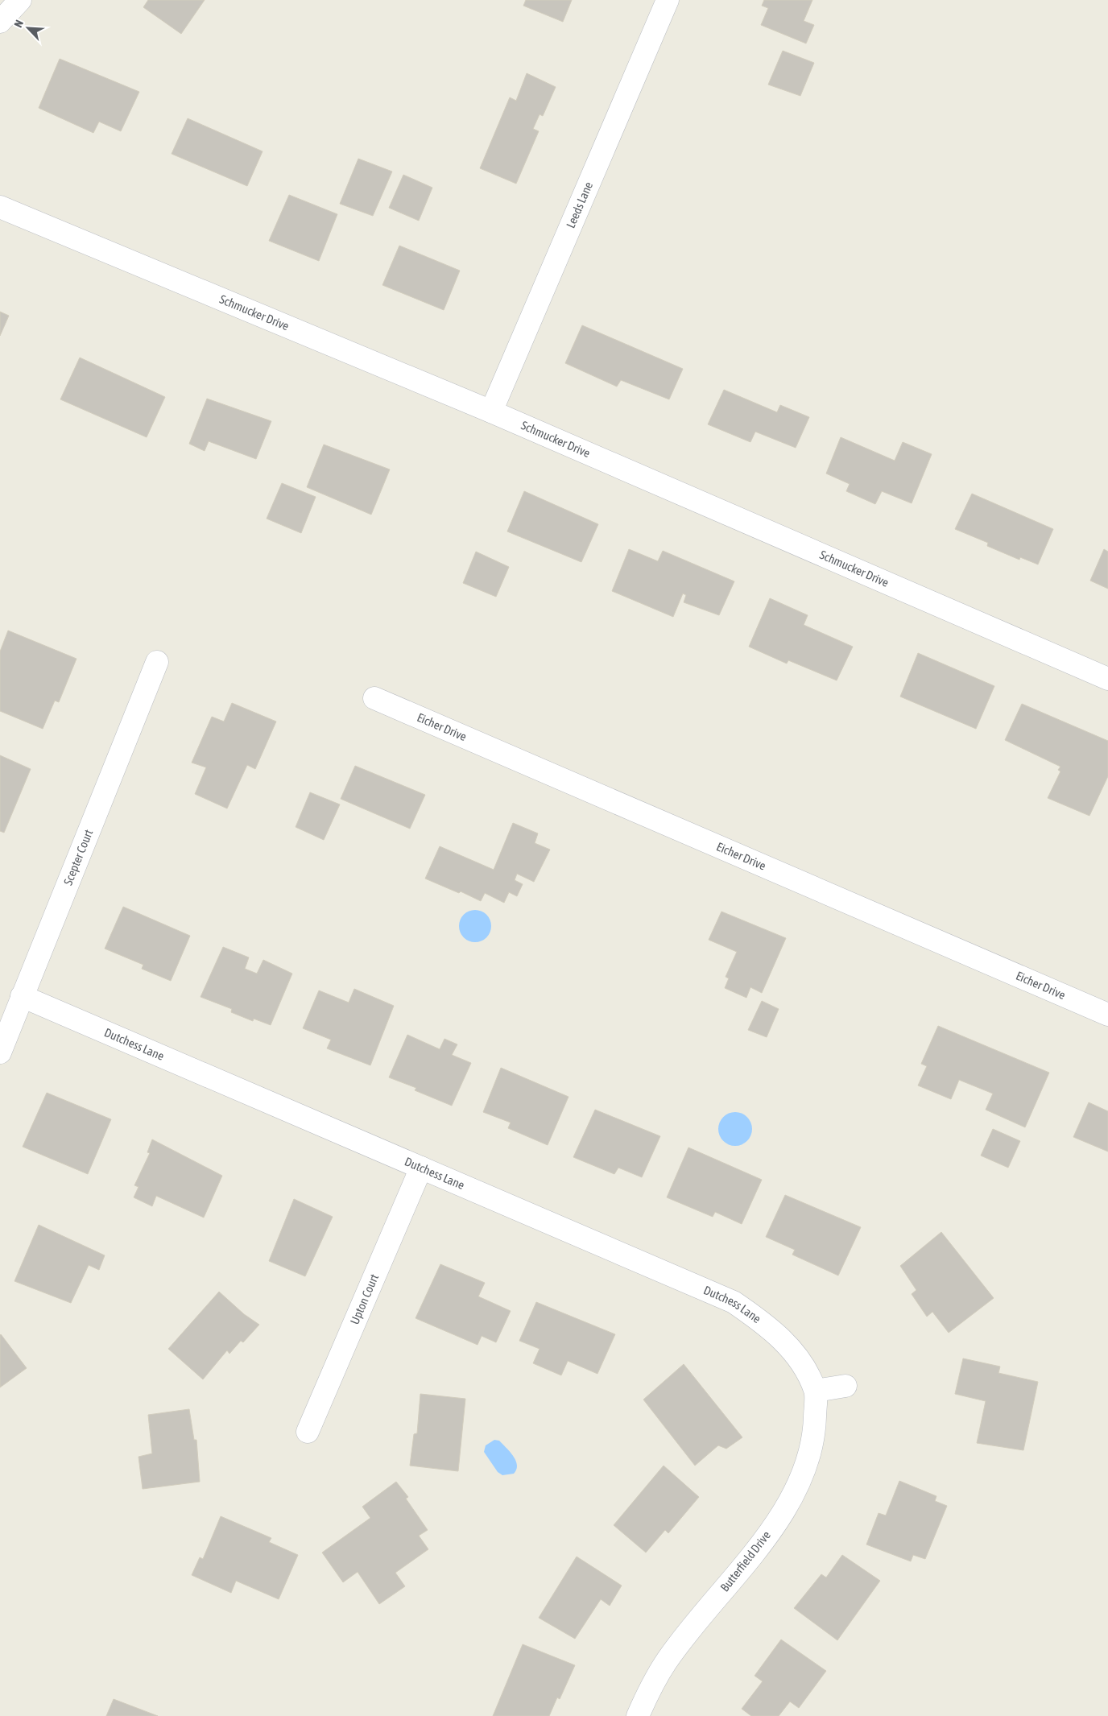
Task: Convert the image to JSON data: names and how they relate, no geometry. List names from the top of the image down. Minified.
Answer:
{"streets":{"street":["Leeds Lane","Schmucker Drive","Eicher Drive","Scepter Court","Dutchess Lane","Upton Court","Butterfield Drive"]},"crossings":[["Leeds Lane","Schmucker Drive"],["Scepter Court","Dutchess Lane"],["Dutchess Lane","Upton Court"],["Dutchess Lane","Butterfield Drive"]],"north":"top left"}
